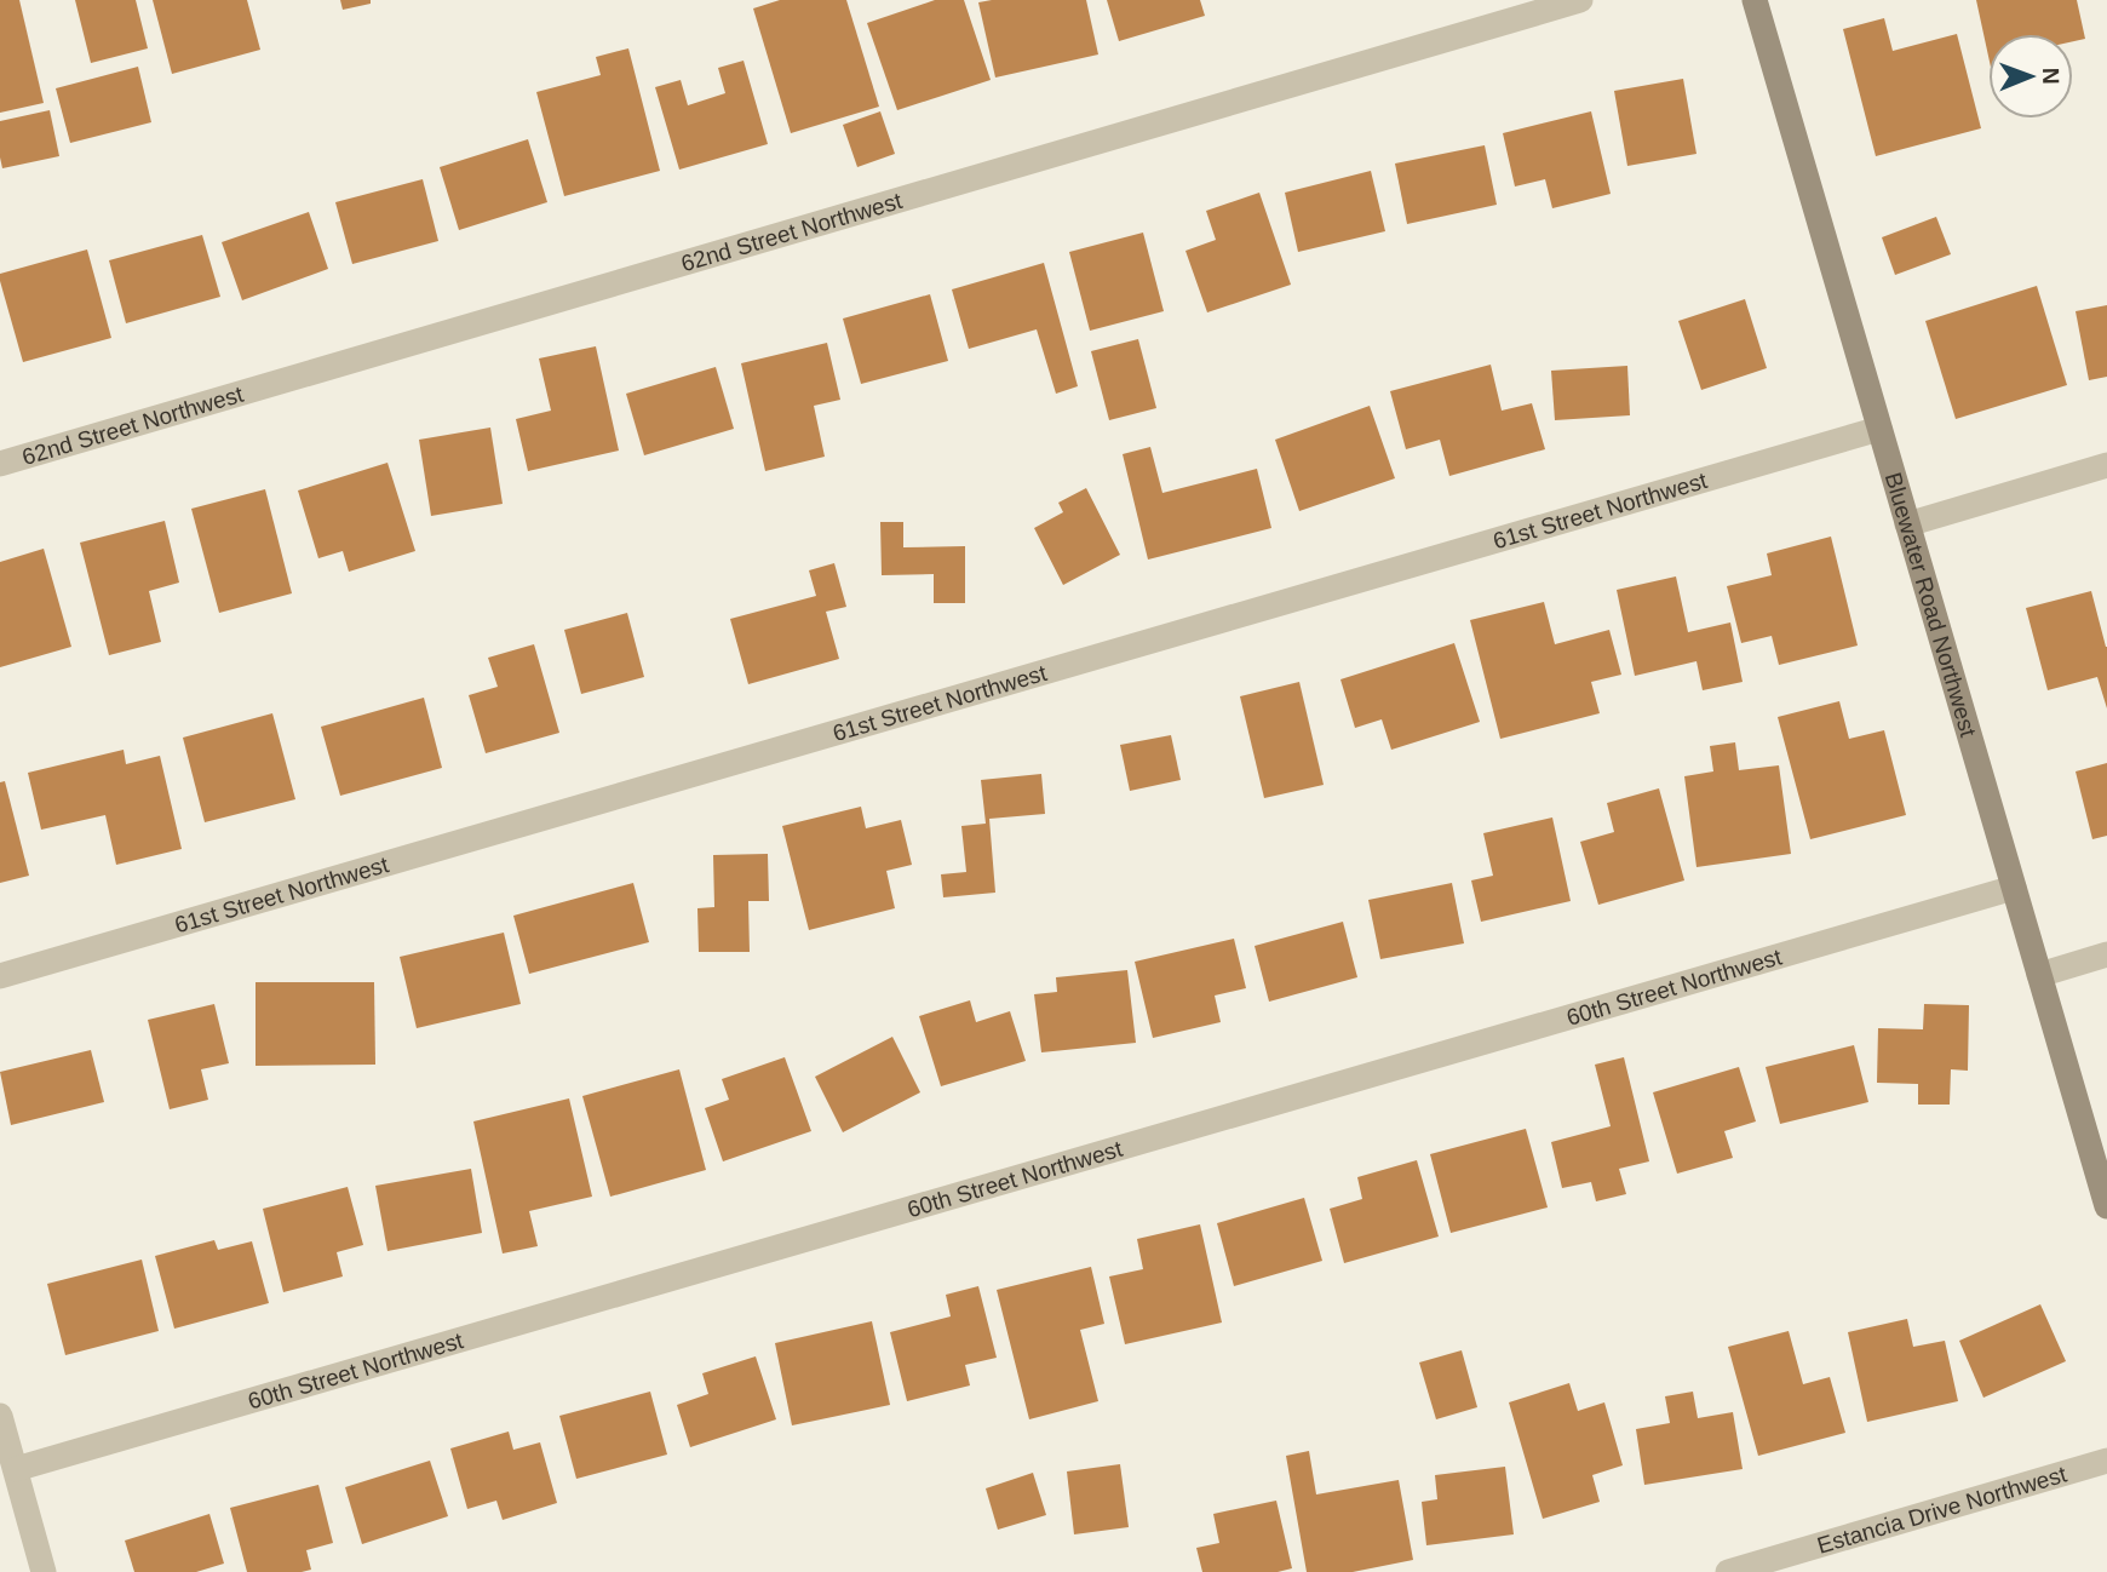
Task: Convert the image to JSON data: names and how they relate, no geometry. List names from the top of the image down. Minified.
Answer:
{"streets":{"street":["62nd Street Northwest","61st Street Northwest","Bluewater Road Northwest","60th Street Northwest","Estancia Drive Northwest"]},"crossings":[["61st Street Northwest","Bluewater Road Northwest"],["Bluewater Road Northwest","60th Street Northwest"]],"north":"right"}
